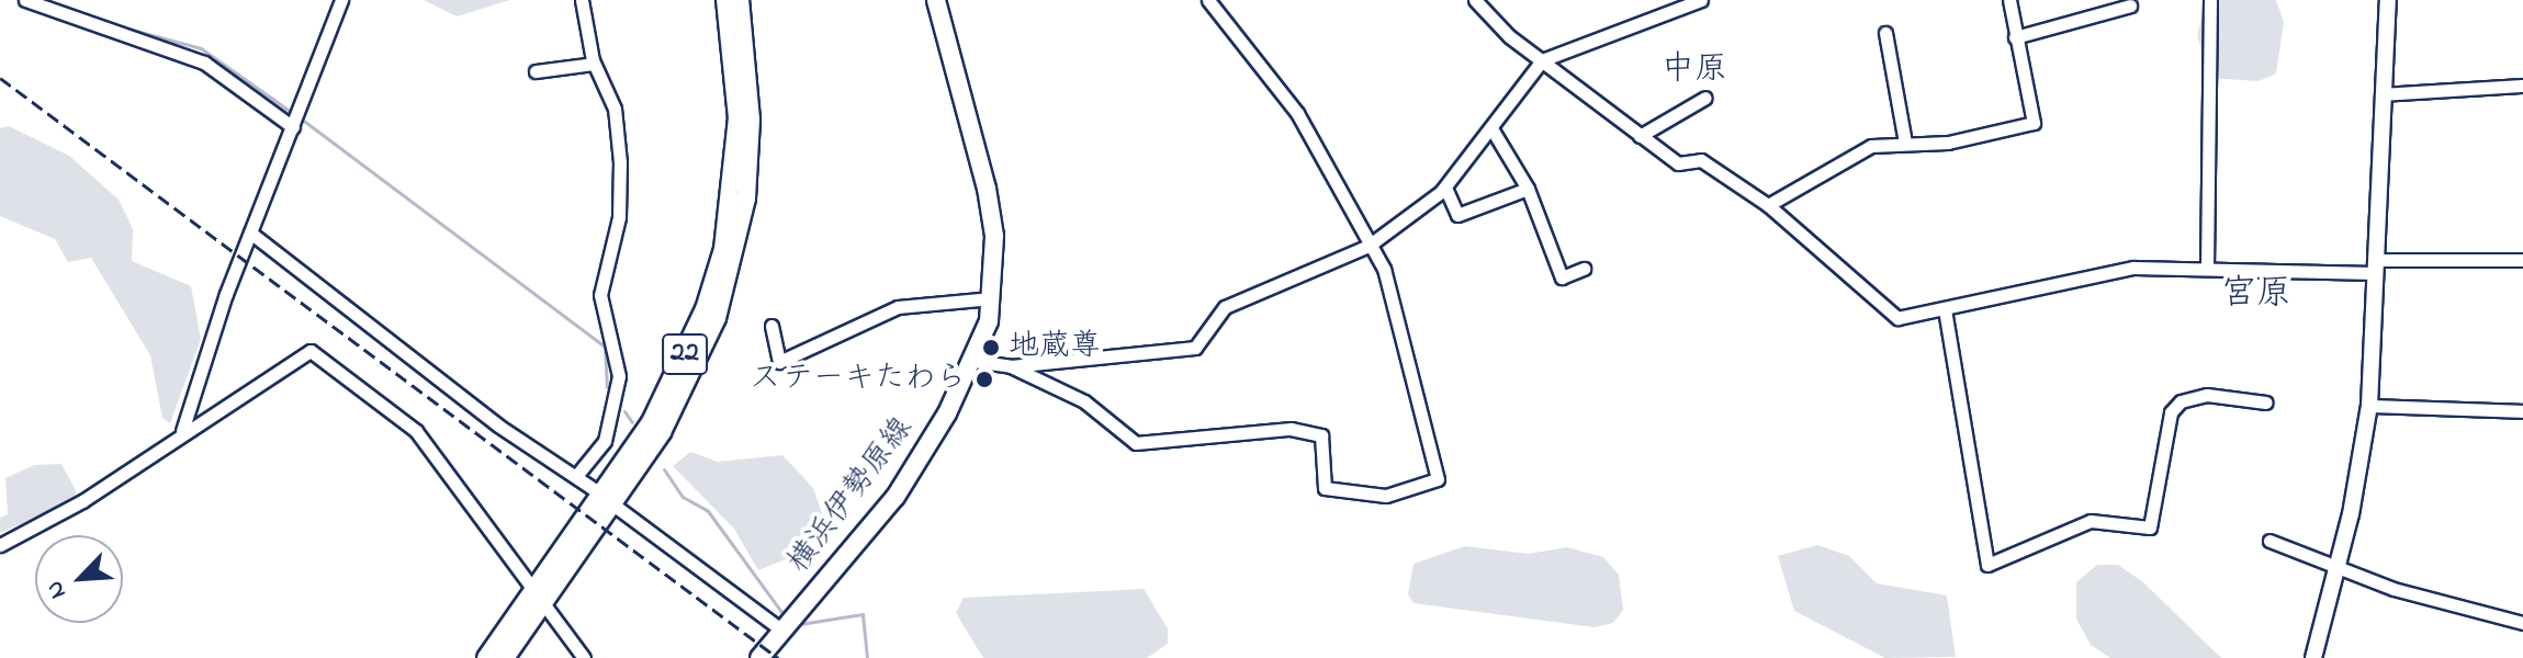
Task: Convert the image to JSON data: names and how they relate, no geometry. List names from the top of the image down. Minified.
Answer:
{"streets":{"main road":["22","横浜伊勢原線"]},"districts":["中原","宮原"],"places":["地蔵尊","ステーキたわら"],"north":"bottom left"}
